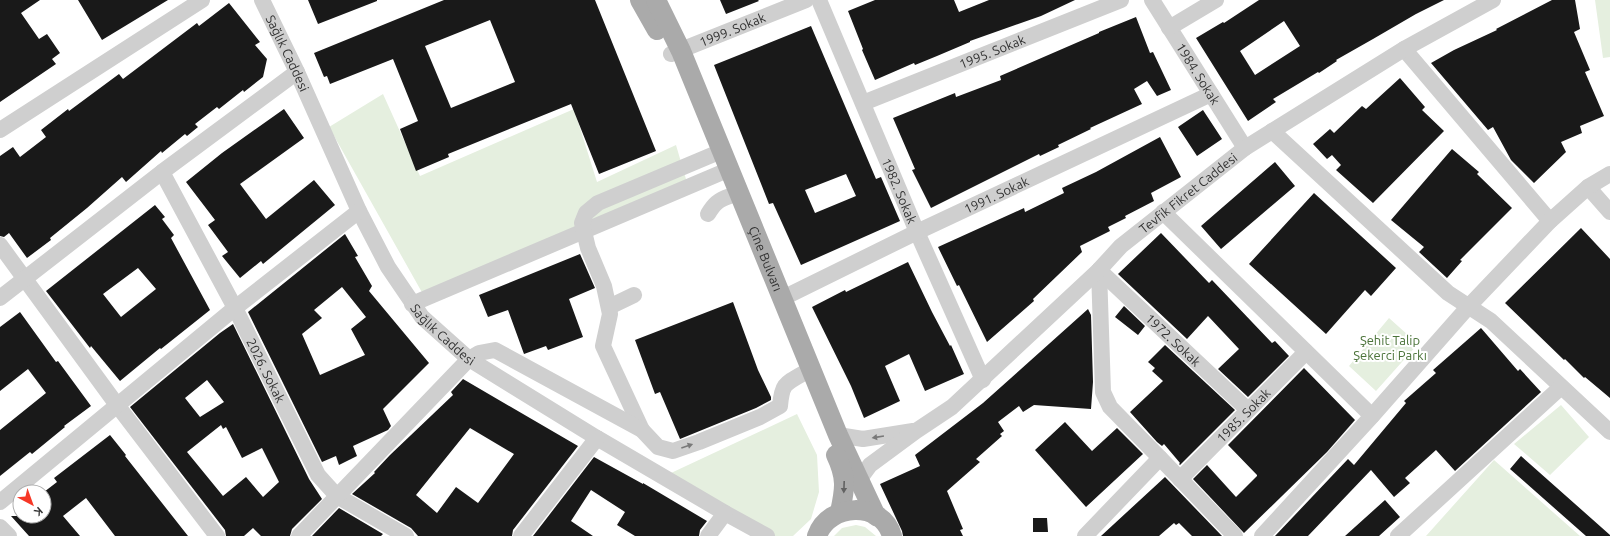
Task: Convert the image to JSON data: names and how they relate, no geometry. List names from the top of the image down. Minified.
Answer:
{"streets":{"main road":["Çine Bulvarı"],"street":["1999. Sokak","1995. Sokak","Sağlık Caddesi","1984. Sokak","1982. Sokak","Tevfik Fikret Caddesi","1991. Sokak","1972. Sokak","2026. Sokak","1985. Sokak"]},"crossings":[["1999. Sokak","Çine Bulvarı"],["1995. Sokak","1982. Sokak"],["1984. Sokak","Tevfik Fikret Caddesi"],["1984. Sokak","1991. Sokak"],["1982. Sokak","Tevfik Fikret Caddesi"],["1982. Sokak","1991. Sokak"],["Tevfik Fikret Caddesi","Çine Bulvarı"],["Tevfik Fikret Caddesi","1972. Sokak"],["1991. Sokak","Çine Bulvarı"],["1972. Sokak","1985. Sokak"]],"parks":["Şehit Talip Şekerci Parkı"],"north":"bottom right"}
